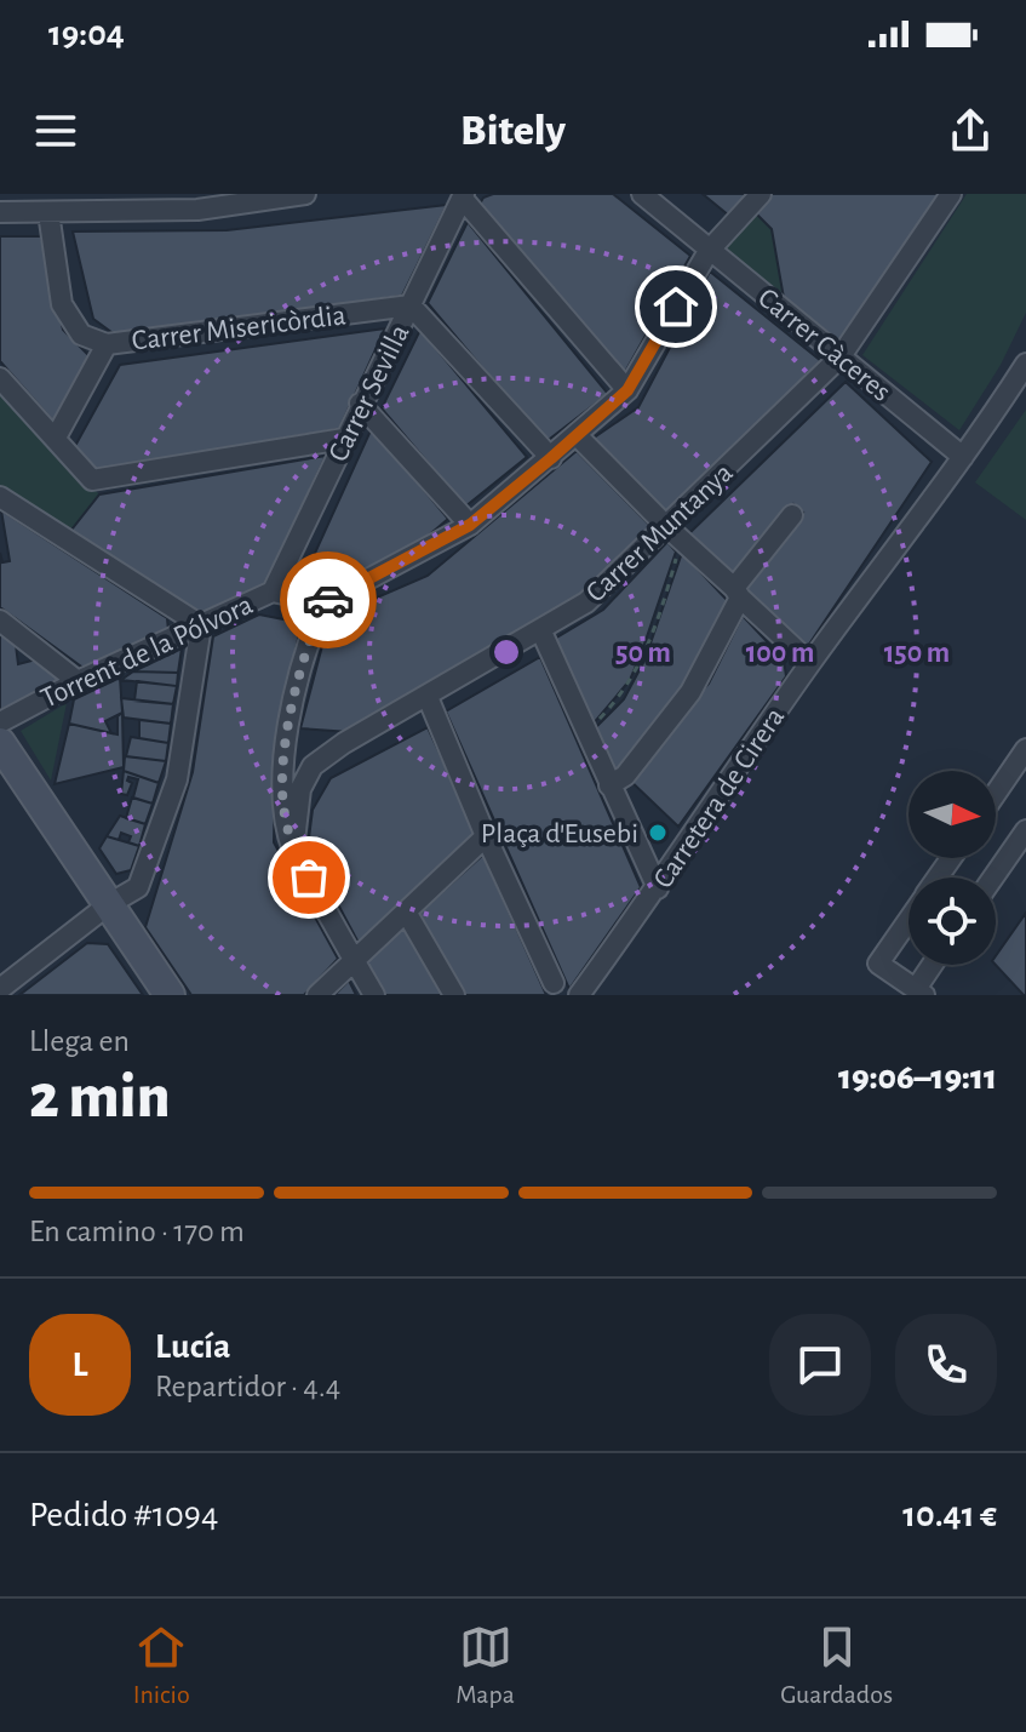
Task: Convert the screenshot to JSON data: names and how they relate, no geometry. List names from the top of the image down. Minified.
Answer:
{"streets":{"street":["Carrer Misericòrdia","Carrer Càceres","Carrer Sevilla","Carrer Muntanya","Torrent de la Pólvora","Carretera de Cirera"]},"crossings":[["Carrer Misericòrdia","Carrer Sevilla"],["Carrer Càceres","Carrer Muntanya"],["Carrer Càceres","Carretera de Cirera"],["Carrer Sevilla","Torrent de la Pólvora"]],"places":["Plaça d'Eusebi"],"north":"right","page":{"status":"19:04","header":"Bitely","heading":["2 min","Llega en","19:06–19:11"],"panel":["Lucía","Repartidor · 4.4","Pedido #1094","10.41 €"],"bar":"En camino · 170 m","round":"L","tabs":["Inicio","Mapa","Guardados"]},"rings":["50 m","100 m","150 m"]}
